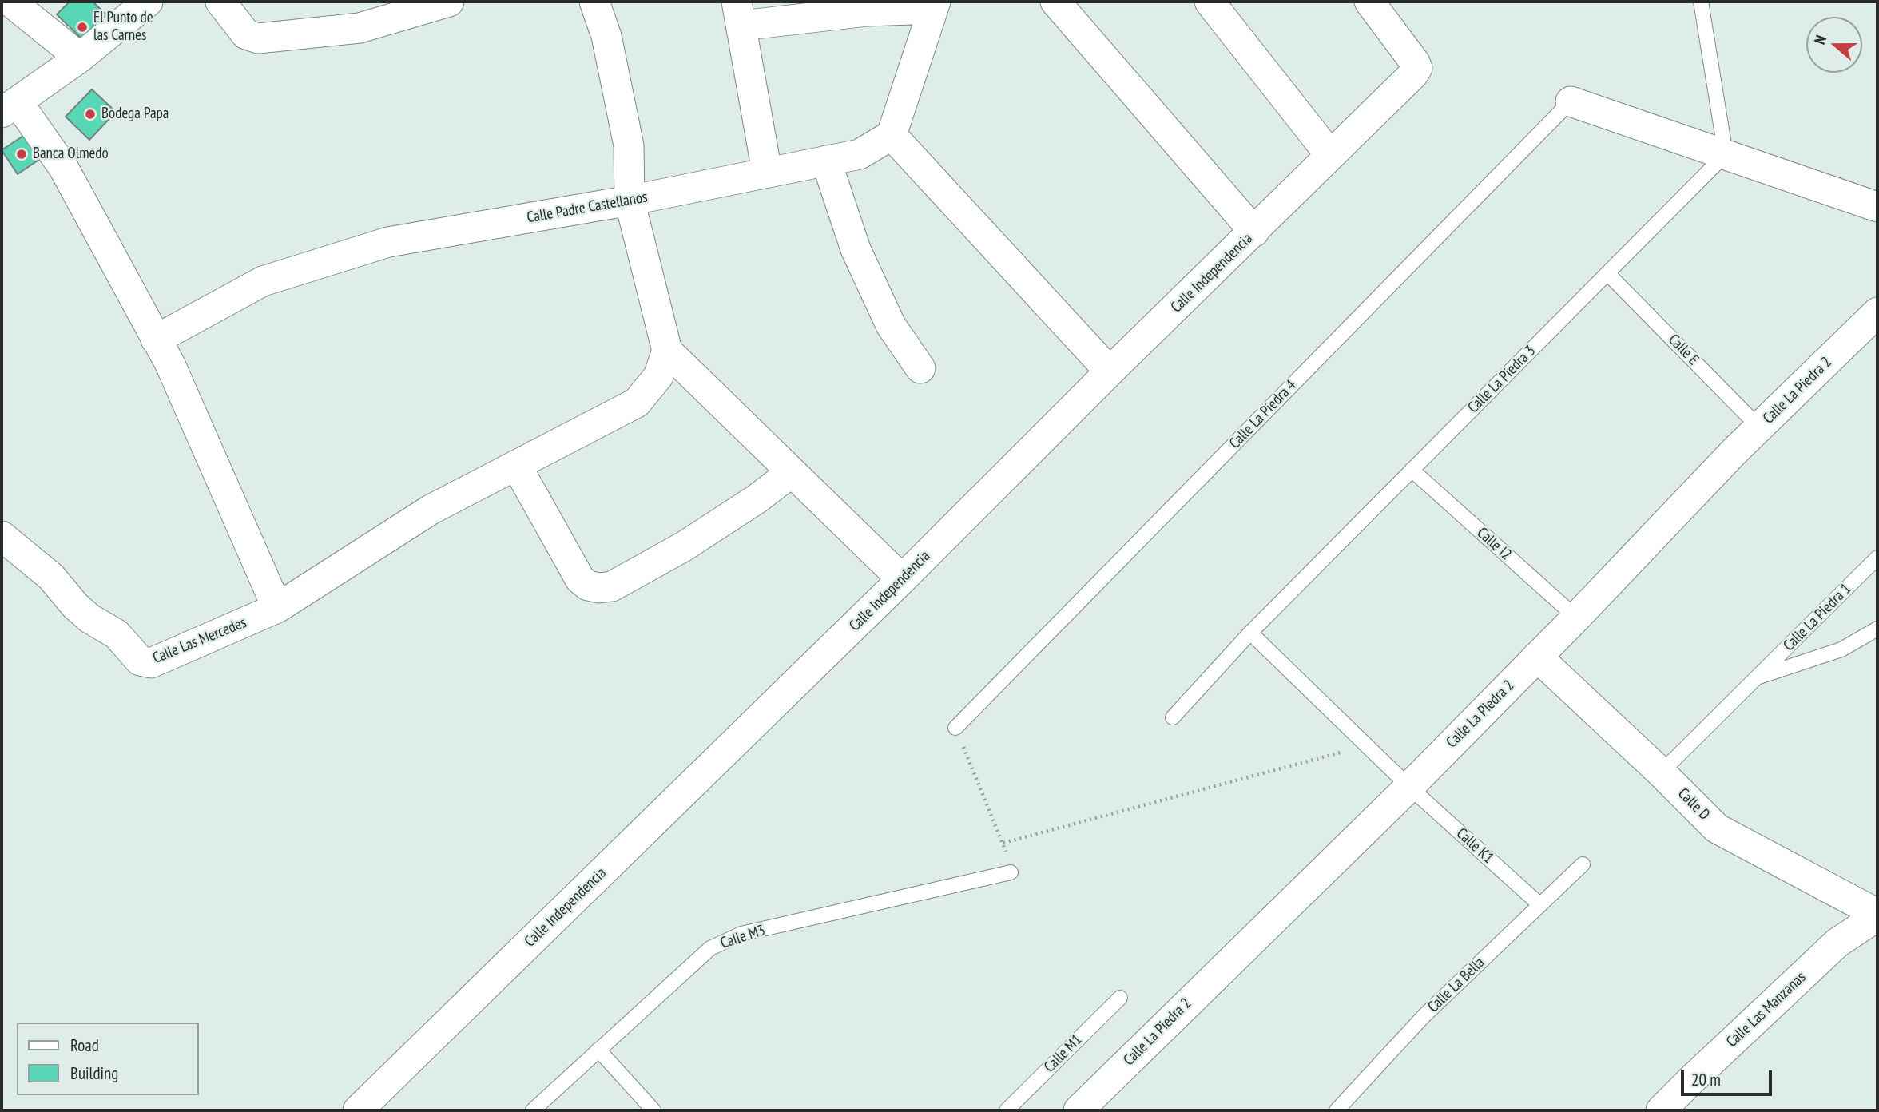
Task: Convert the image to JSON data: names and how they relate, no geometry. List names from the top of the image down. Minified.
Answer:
{"streets":{"street":["Calle Padre Castellanos","Calle Independencia","Calle La Piedra 2","Calle Las Mercedes","Calle D","Calle Las Manzanas"],"lane":["Calle E","Calle La Piedra 3","Calle La Piedra 4","Calle I2","Calle La Piedra 1","Calle K1","Calle M3","Calle La Bella","Calle M1"]},"crossings":[["Calle E","Calle La Piedra 3"],["Calle E","Calle La Piedra 2"],["Calle La Piedra 3","Calle I2"],["Calle La Piedra 3","Calle K1"],["Calle La Piedra 2","Calle I2"],["Calle La Piedra 2","Calle D"],["Calle La Piedra 2","Calle K1"],["Calle La Piedra 1","Calle D"],["Calle D","Calle Las Manzanas"],["Calle K1","Calle La Bella"]],"places":["El Punto de las Carnes","Bodega Papa","Banca Olmedo"],"legend":["Road","Building"],"scale_bar":"20 m","north":"left"}
